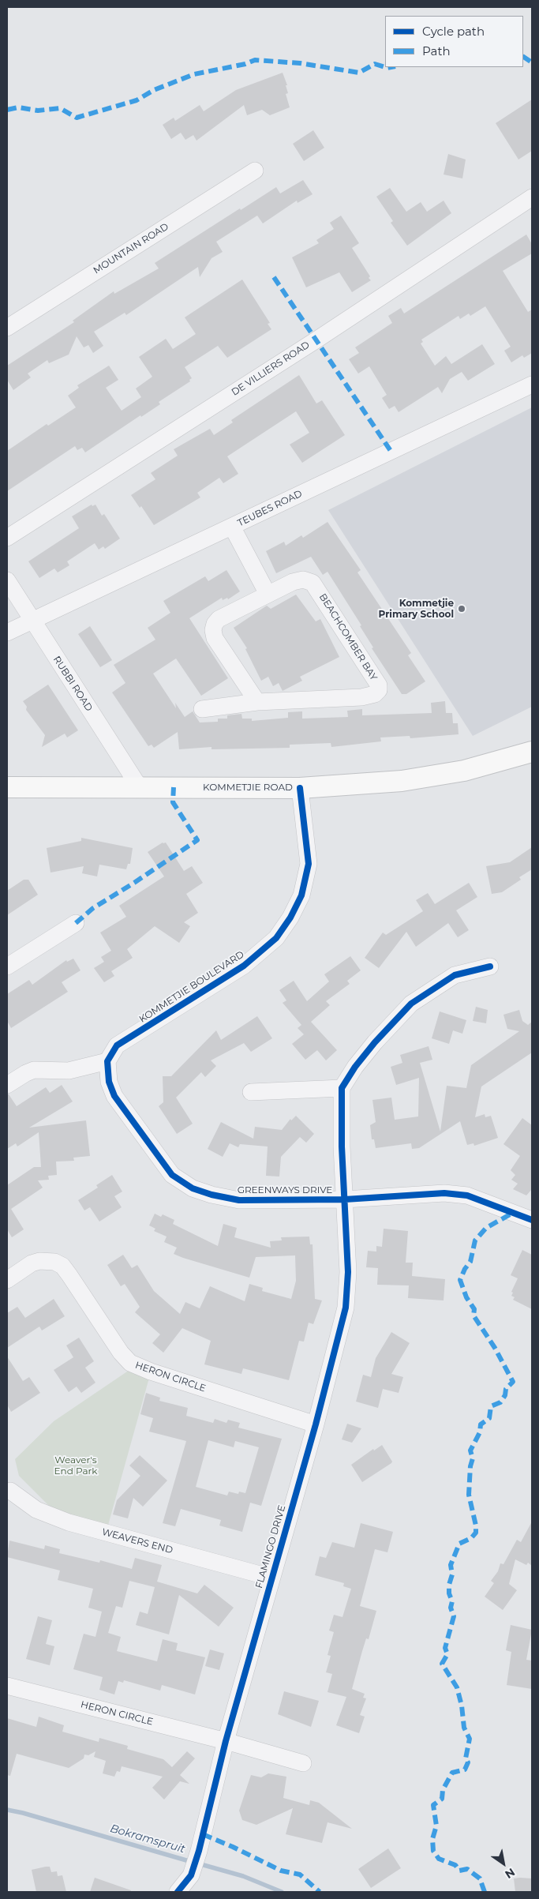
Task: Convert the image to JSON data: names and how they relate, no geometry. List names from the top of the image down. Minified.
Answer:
{"streets":{"main road":["KOMMETJIE ROAD"],"street":["MOUNTAIN ROAD","DE VILLIERS ROAD","TEUBES ROAD","BEACHCOMBER BAY","RUBBI ROAD","KOMMETJIE BOULEVARD","GREENWAYS DRIVE","HERON CIRCLE","WEAVERS END","FLAMINGO DRIVE"]},"crossings":[["TEUBES ROAD","RUBBI ROAD"],["RUBBI ROAD","KOMMETJIE ROAD"],["KOMMETJIE ROAD","KOMMETJIE BOULEVARD"],["KOMMETJIE BOULEVARD","GREENWAYS DRIVE"],["GREENWAYS DRIVE","FLAMINGO DRIVE"],["HERON CIRCLE","FLAMINGO DRIVE"],["WEAVERS END","FLAMINGO DRIVE"]],"water":["Bokramspruit"],"parks":["Weaver's End Park"],"places":["Kommetjie Primary School"],"legend":["Cycle path","Path"],"north":"bottom right"}
